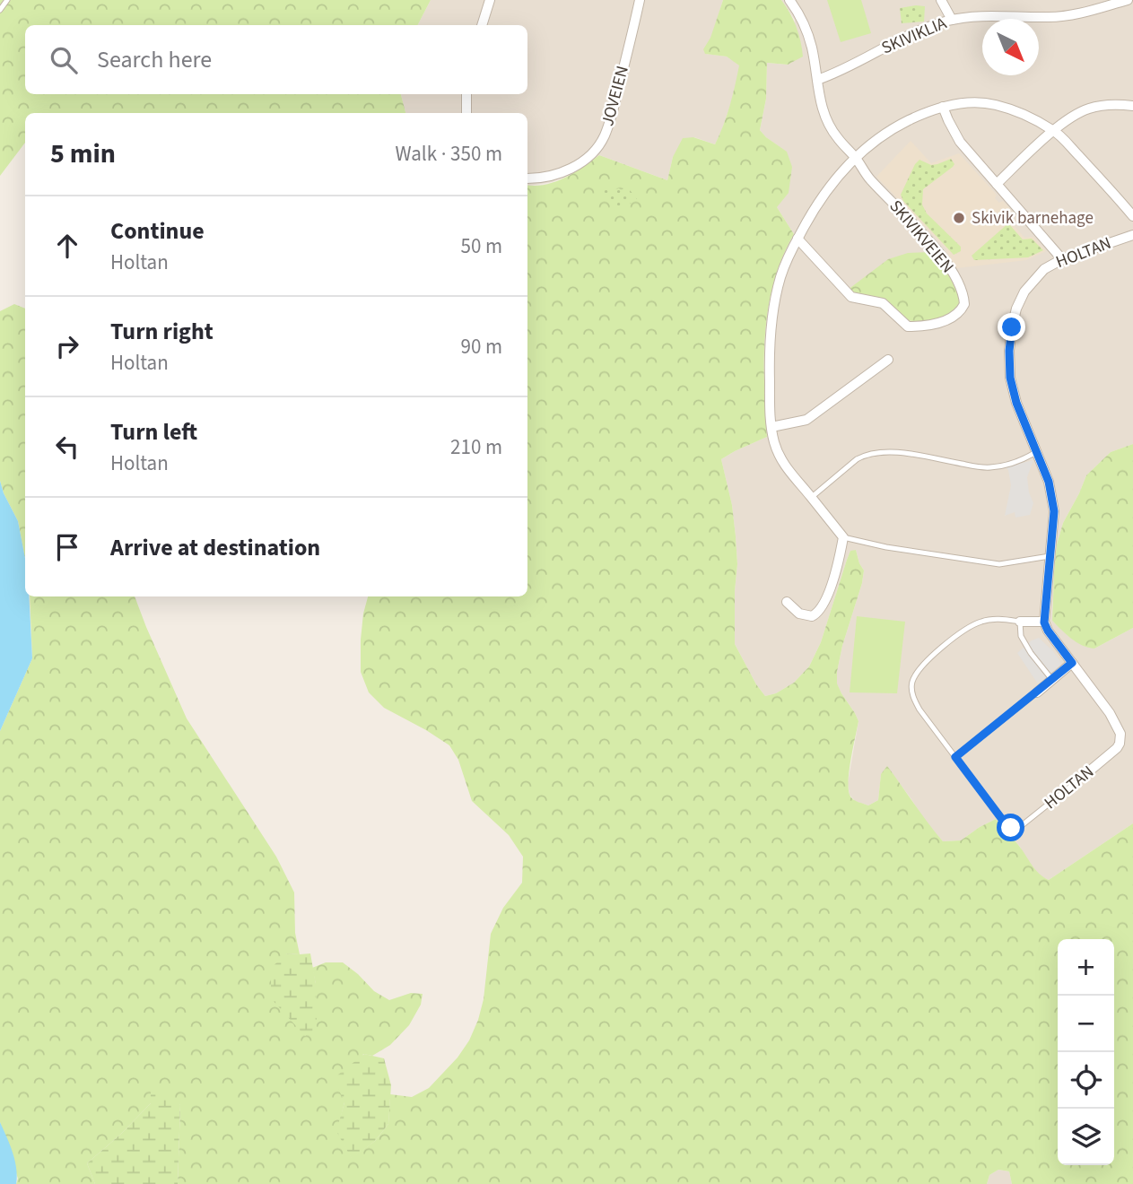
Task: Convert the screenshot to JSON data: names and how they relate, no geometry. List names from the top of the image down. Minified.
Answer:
{"streets":{"street":["SKIVIKLIA","JOVEIEN","SKIVIKVEIEN","HOLTAN"]},"places":["Skivik barnehage"],"north":"bottom right","page":{"search":"Search here","heading":["5 min","Walk · 350 m"],"list":[["Continue","Holtan","50 m"],["Turn right","Holtan","90 m"],["Turn left","Holtan","210 m"],"Arrive at destination"],"map_buttons":["+","−"]}}
